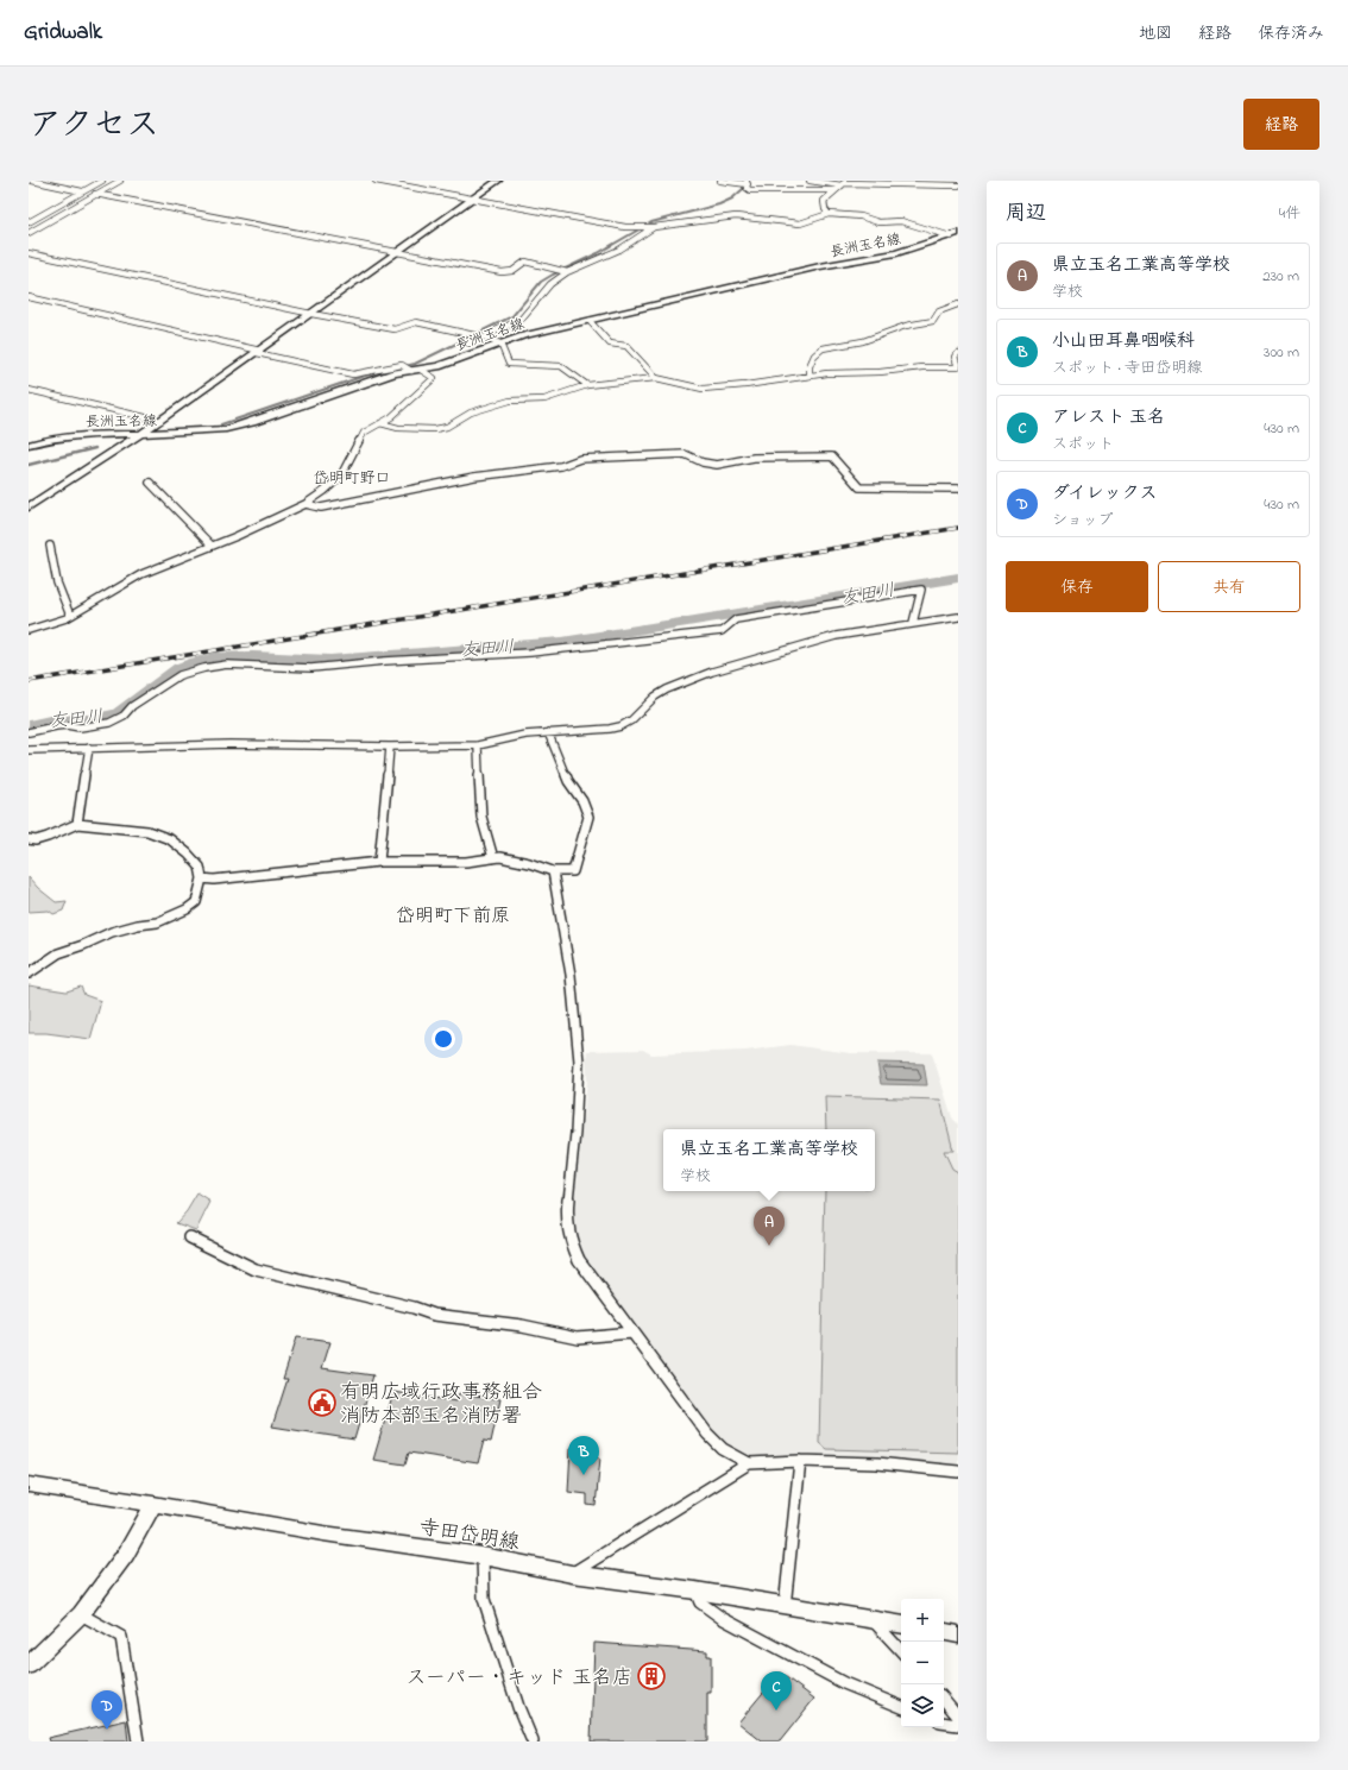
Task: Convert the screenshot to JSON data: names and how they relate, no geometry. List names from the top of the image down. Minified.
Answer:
{"streets":{"main road":["長洲玉名線","寺田岱明線"]},"districts":["岱明町野口","岱明町下前原"],"water":["友田川"],"places":{"public building":["有明広域行政事務組合 消防本部玉名消防署"],"building":["スーパー・キッド 玉名店"]},"page":{"header":"Gridwalk","nav":["地図","経路","保存済み"],"title":"アクセス","buttons":["経路",["保存","共有"]],"heading":["周辺","4件"],"list":[{"mark":"A","name":"県立玉名工業高等学校","note":"学校","value":"230 m"},{"mark":"B","name":"小山田耳鼻咽喉科","note":"スポット · 寺田岱明線","value":"300 m"},{"mark":"C","name":"アレスト 玉名","note":"スポット","value":"430 m"},{"mark":"D","name":"ダイレックス","note":"ショップ","value":"430 m"}],"popup":["県立玉名工業高等学校","学校"],"pins":["A","B","C","D"],"map_buttons":["+","−"]}}
